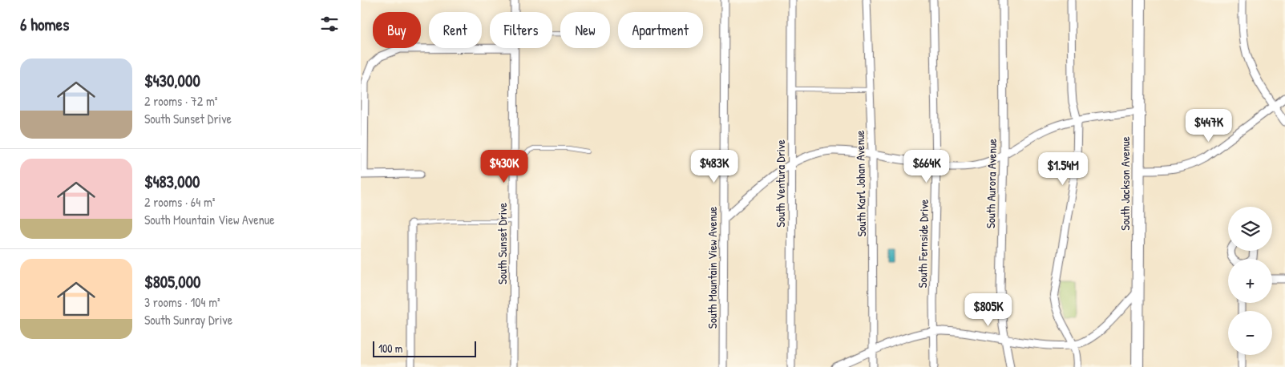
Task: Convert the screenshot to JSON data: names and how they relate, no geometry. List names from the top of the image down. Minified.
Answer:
{"streets":{"main road":["South Jackson Avenue"],"street":["South Ventura Drive","South Karl Johan Avenue","South Aurora Avenue","South Sunset Drive","South Fernside Drive","South Mountain View Avenue"]},"scale_bar":"100 m","page":{"heading":"6 homes","chip":["Buy","Rent","Filters","New","Apartment"],"list":[{"name":"$430,000","note":"2 rooms · 72 m² · South Sunset Drive"},{"name":"$483,000","note":"2 rooms · 64 m² · South Mountain View Avenue"},{"name":"$805,000","note":"3 rooms · 104 m² · South Sunray Drive"}],"price":["$447K","$430K","$483K","$664K","$1.54M","$805K"],"map_buttons":["+","−"],"scale":"100 m"}}
